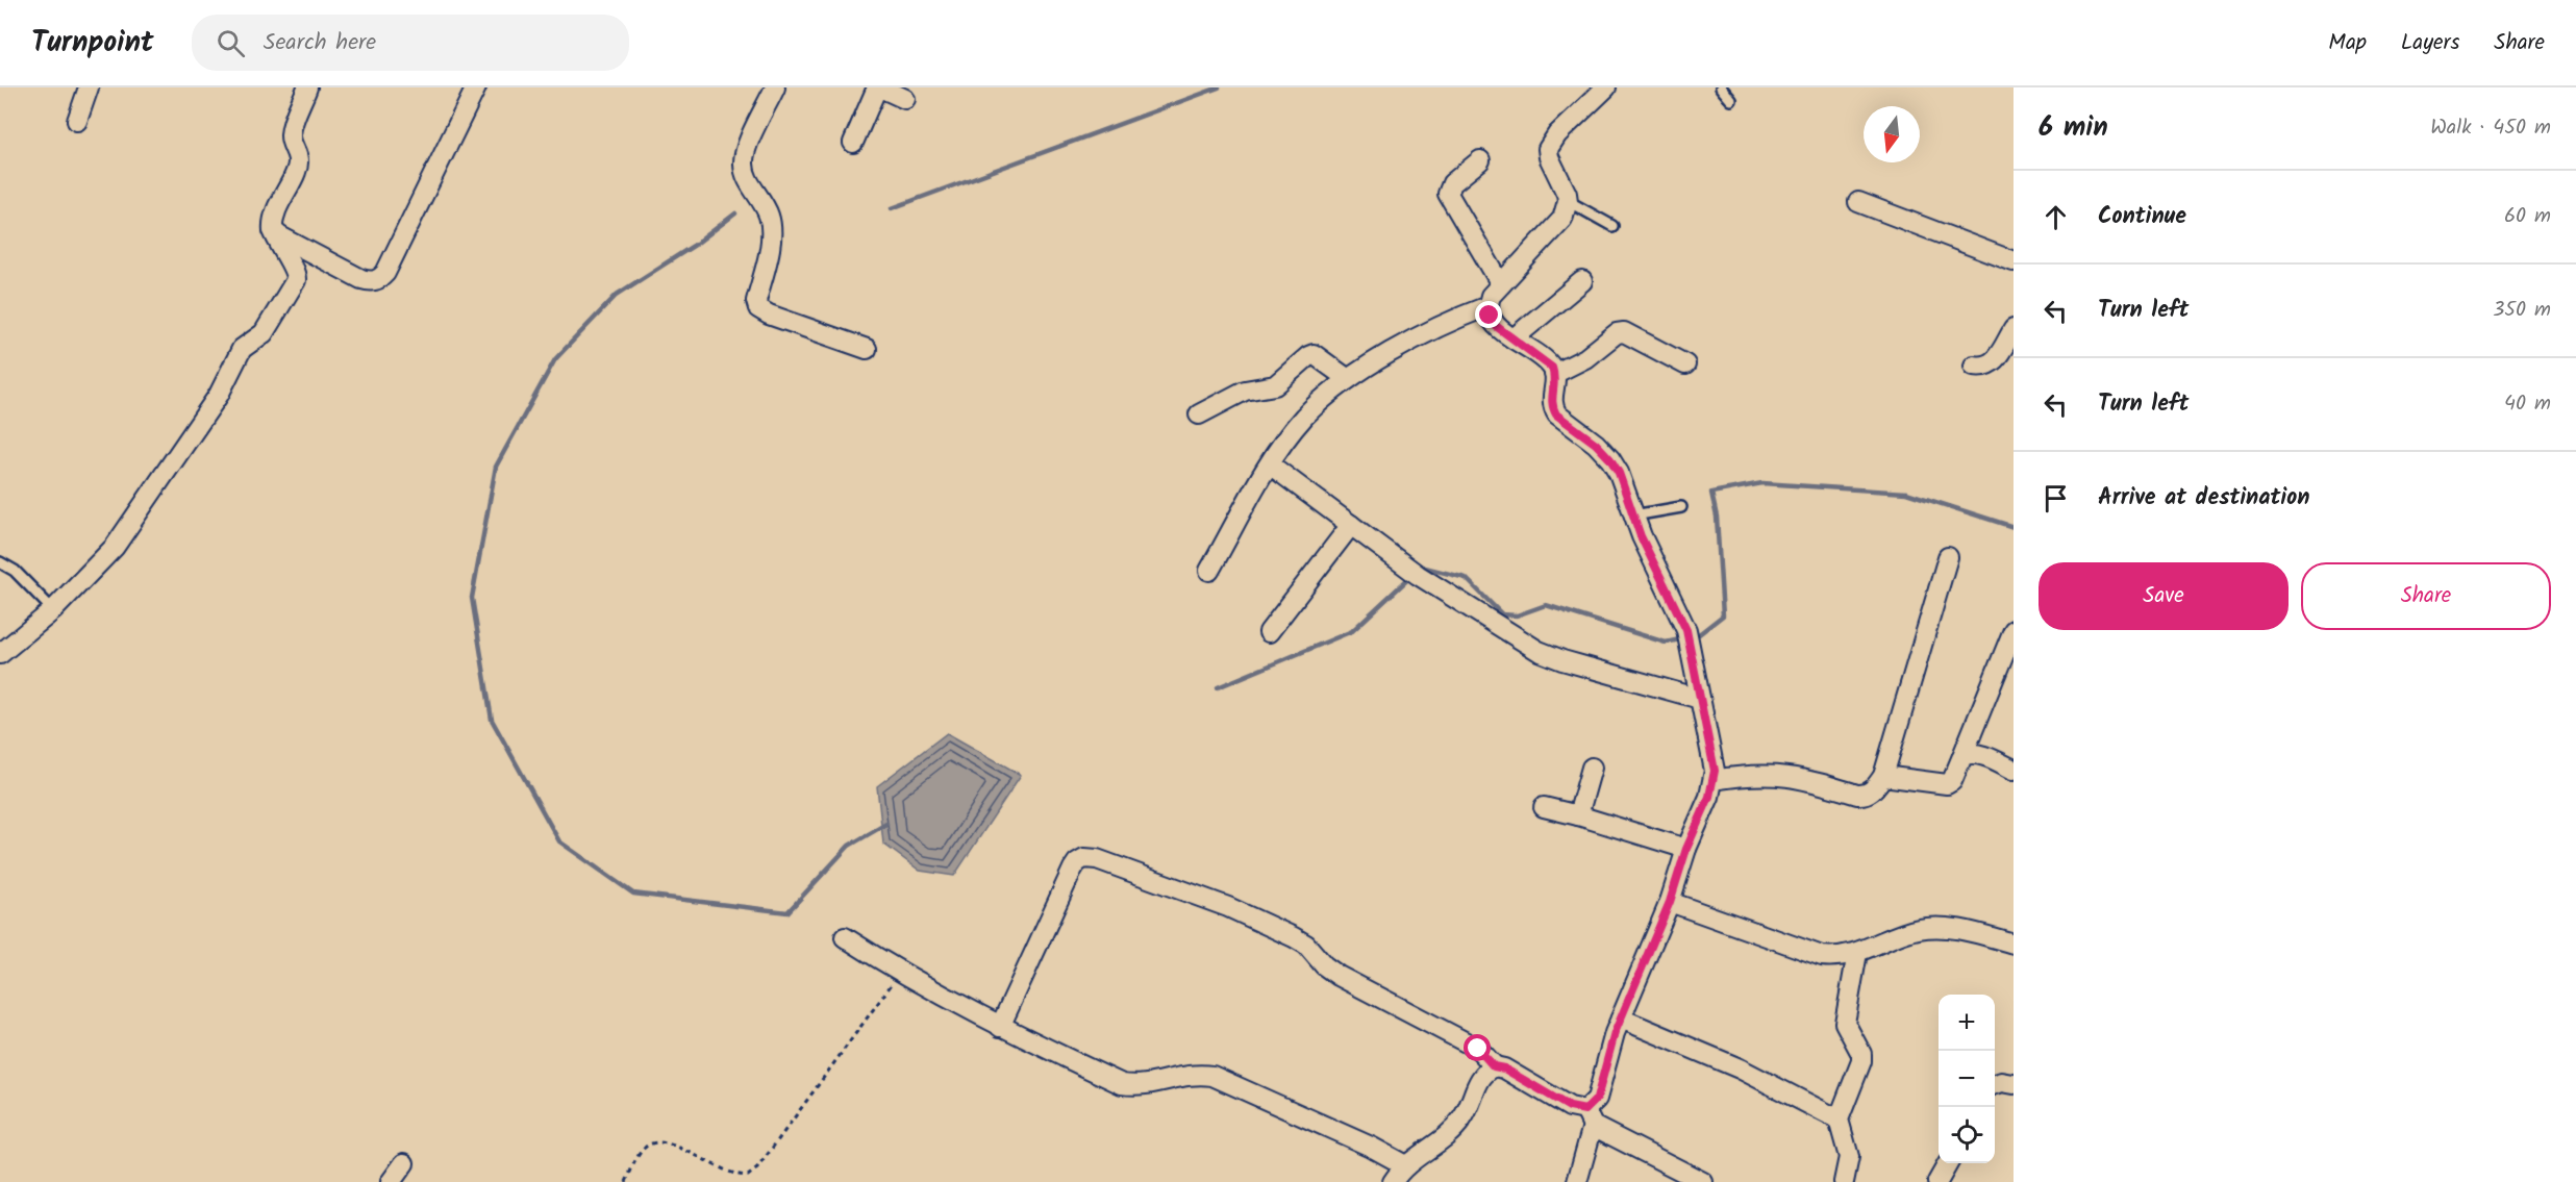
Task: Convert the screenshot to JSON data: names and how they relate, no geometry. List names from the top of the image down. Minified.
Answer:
{"north":"bottom","page":{"header":"Turnpoint","search":"Search here","nav":["Map","Layers","Share"],"heading":["6 min","Walk · 450 m"],"list":[["Continue","60 m"],["Turn left","350 m"],["Turn left","40 m"],"Arrive at destination"],"buttons":["Save","Share"],"map_buttons":["+","−"]}}
